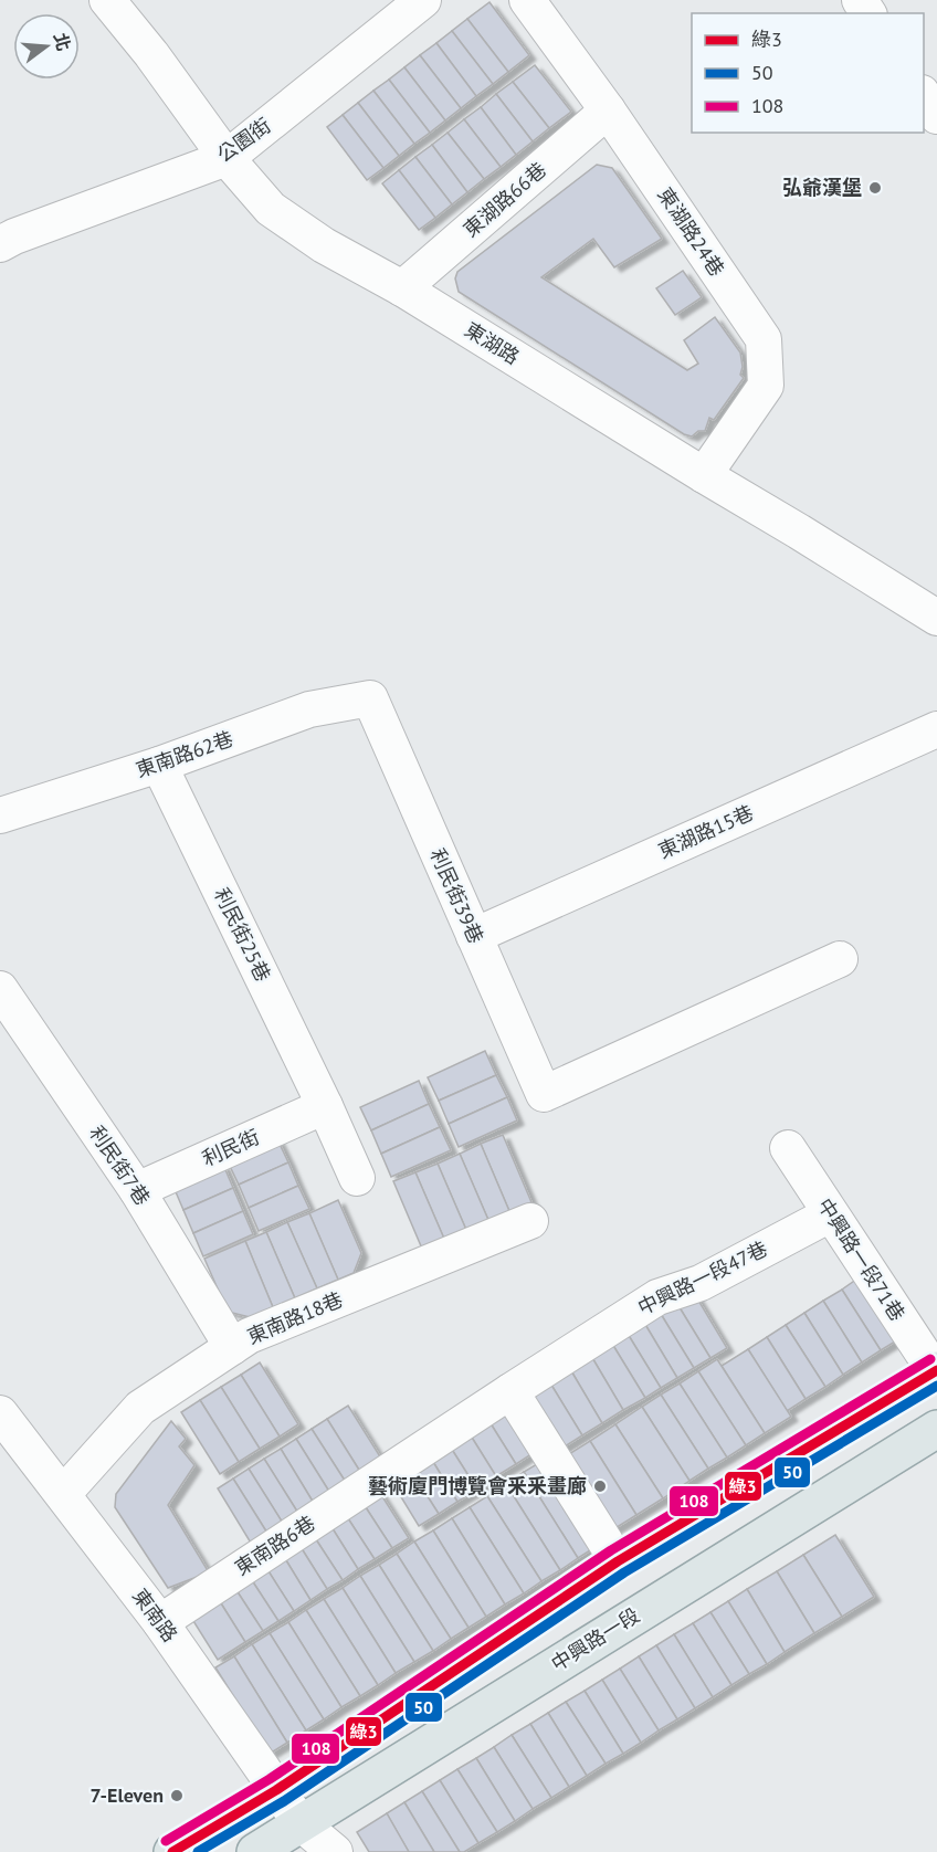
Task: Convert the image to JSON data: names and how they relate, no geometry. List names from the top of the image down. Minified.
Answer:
{"streets":{"main road":["中興路一段"],"street":["公園街","東湖路66巷","東湖路24巷","東湖路","東南路62巷","東湖路15巷","利民街39巷","利民街25巷","利民街","利民街7巷","中興路一段71巷","中興路一段47巷","東南路18巷","東南路6巷","東南路"]},"crossings":[["公園街","東湖路"],["東湖路66巷","東湖路24巷"],["東湖路66巷","東湖路"],["東湖路24巷","東湖路"],["東南路62巷","利民街39巷"],["東南路62巷","利民街25巷"],["東湖路15巷","利民街39巷"],["利民街25巷","利民街"],["利民街","利民街7巷"],["利民街7巷","東南路18巷"],["中興路一段71巷","中興路一段47巷"],["中興路一段47巷","東南路6巷"],["東南路18巷","東南路"],["東南路6巷","東南路"],["東南路","中興路一段"]],"places":["弘爺漢堡","藝術廈門博覽會釆釆畫廊","7-Eleven"],"lines":["transit line 108","transit line 綠3","transit line 50"],"legend":["綠3","50","108"],"north":"right"}
